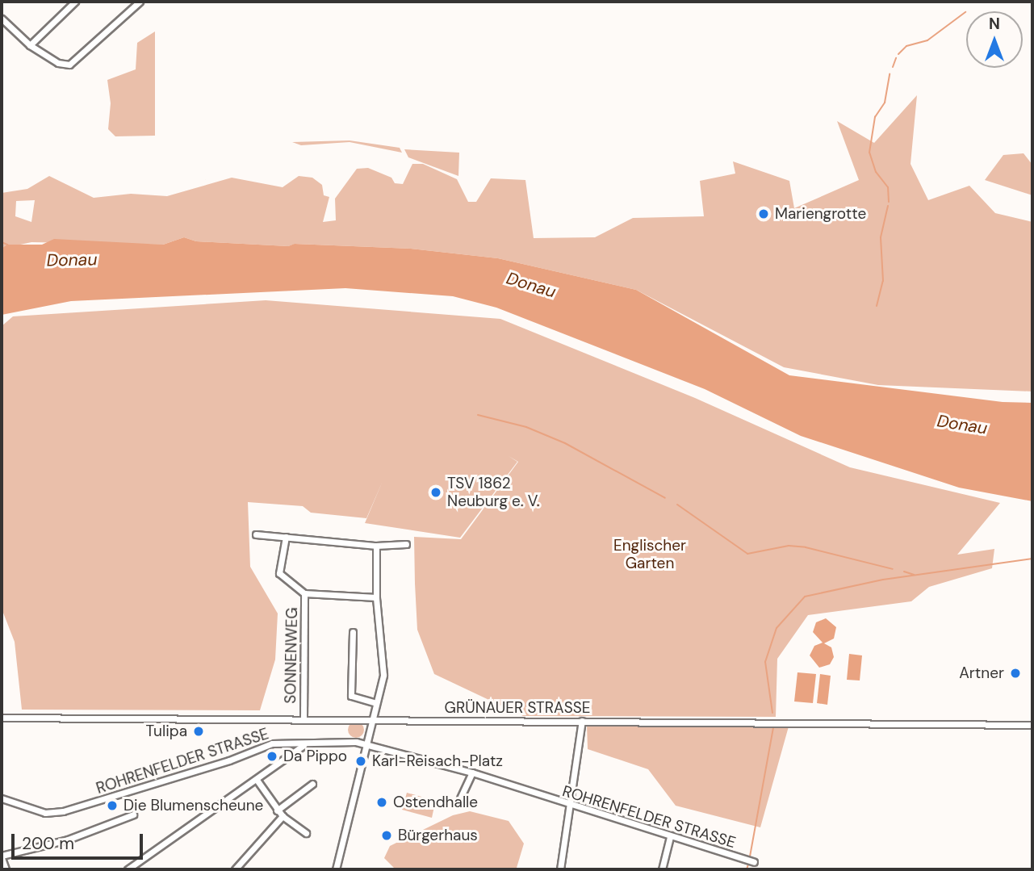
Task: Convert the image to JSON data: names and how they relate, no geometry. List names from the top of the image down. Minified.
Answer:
{"streets":{"street":["SONNENWEG","GRÜNAUER STRASSE","ROHRENFELDER STRASSE"]},"crossings":[["SONNENWEG","GRÜNAUER STRASSE"]],"water":["Donau"],"parks":["Englischer Garten"],"places":["Mariengrotte","TSV 1862 Neuburg e. V.","Artner","Tulipa","Da Pippo","Karl-Reisach-Platz","Ostendhalle","Die Blumenscheune","Bürgerhaus"],"scale_bar":"200 m","north":"top"}
